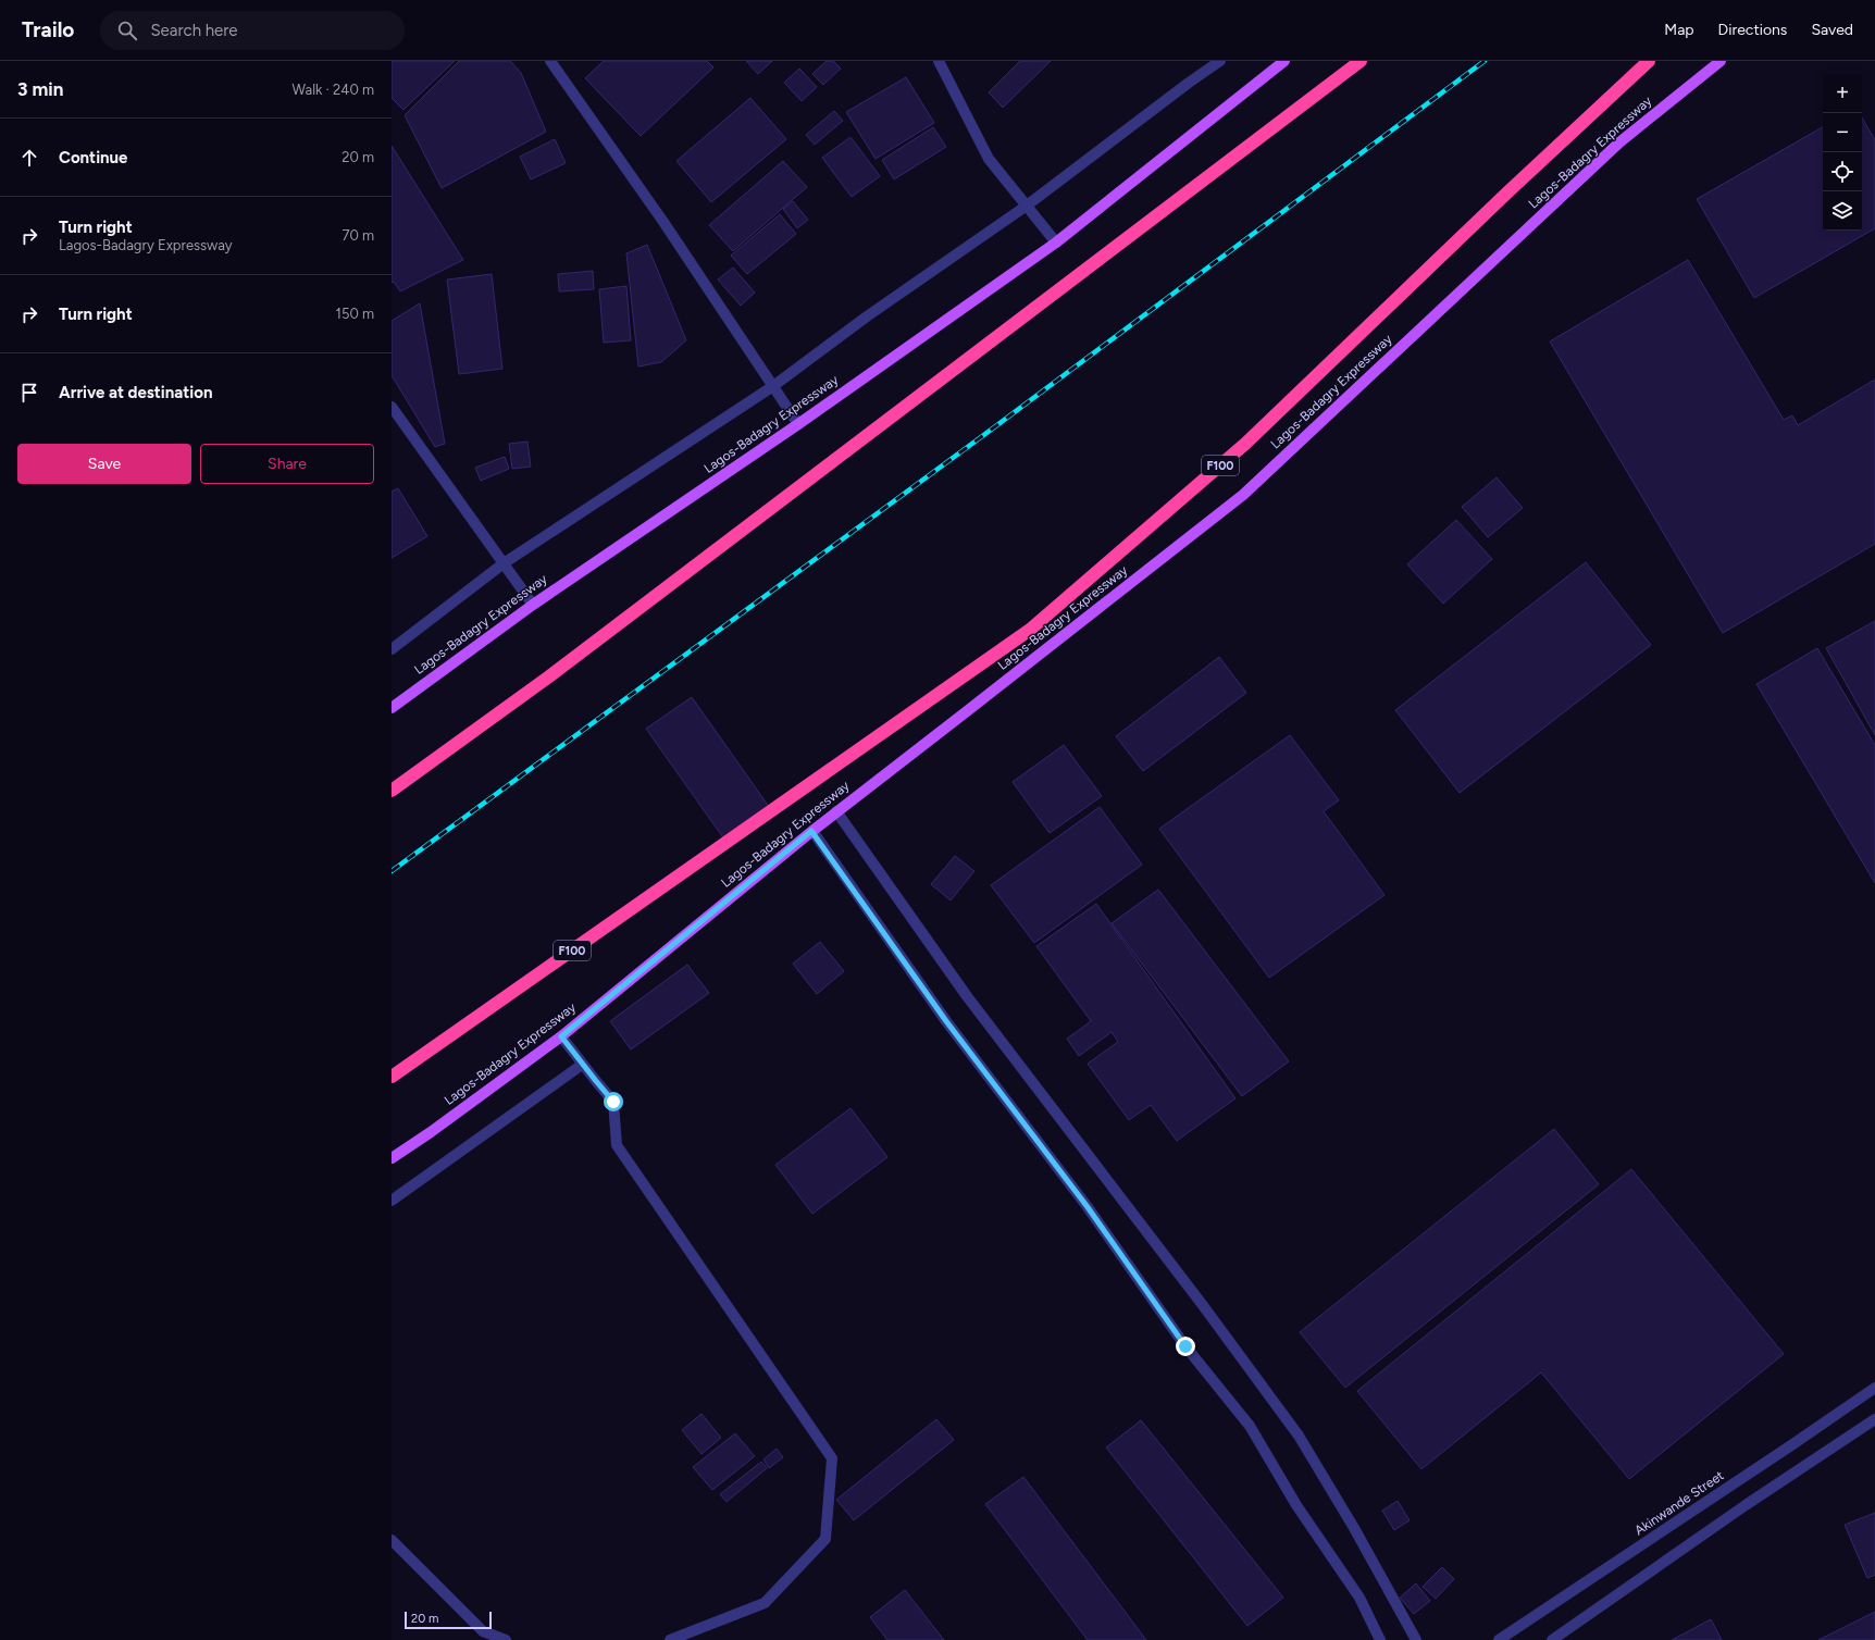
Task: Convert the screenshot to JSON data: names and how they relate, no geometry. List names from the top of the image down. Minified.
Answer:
{"streets":{"highway":["Lagos-Badagry Expressway","F100"],"street":["Akinwande Street"]},"scale_bar":"20 m","page":{"header":"Trailo","search":"Search here","nav":["Map","Directions","Saved"],"heading":["3 min","Walk · 240 m"],"map_buttons":["+","−"],"list":[["Continue","20 m"],["Turn right","Lagos-Badagry Expressway","70 m"],["Turn right","150 m"],"Arrive at destination"],"buttons":["Save","Share"],"scale":"20 m"}}
